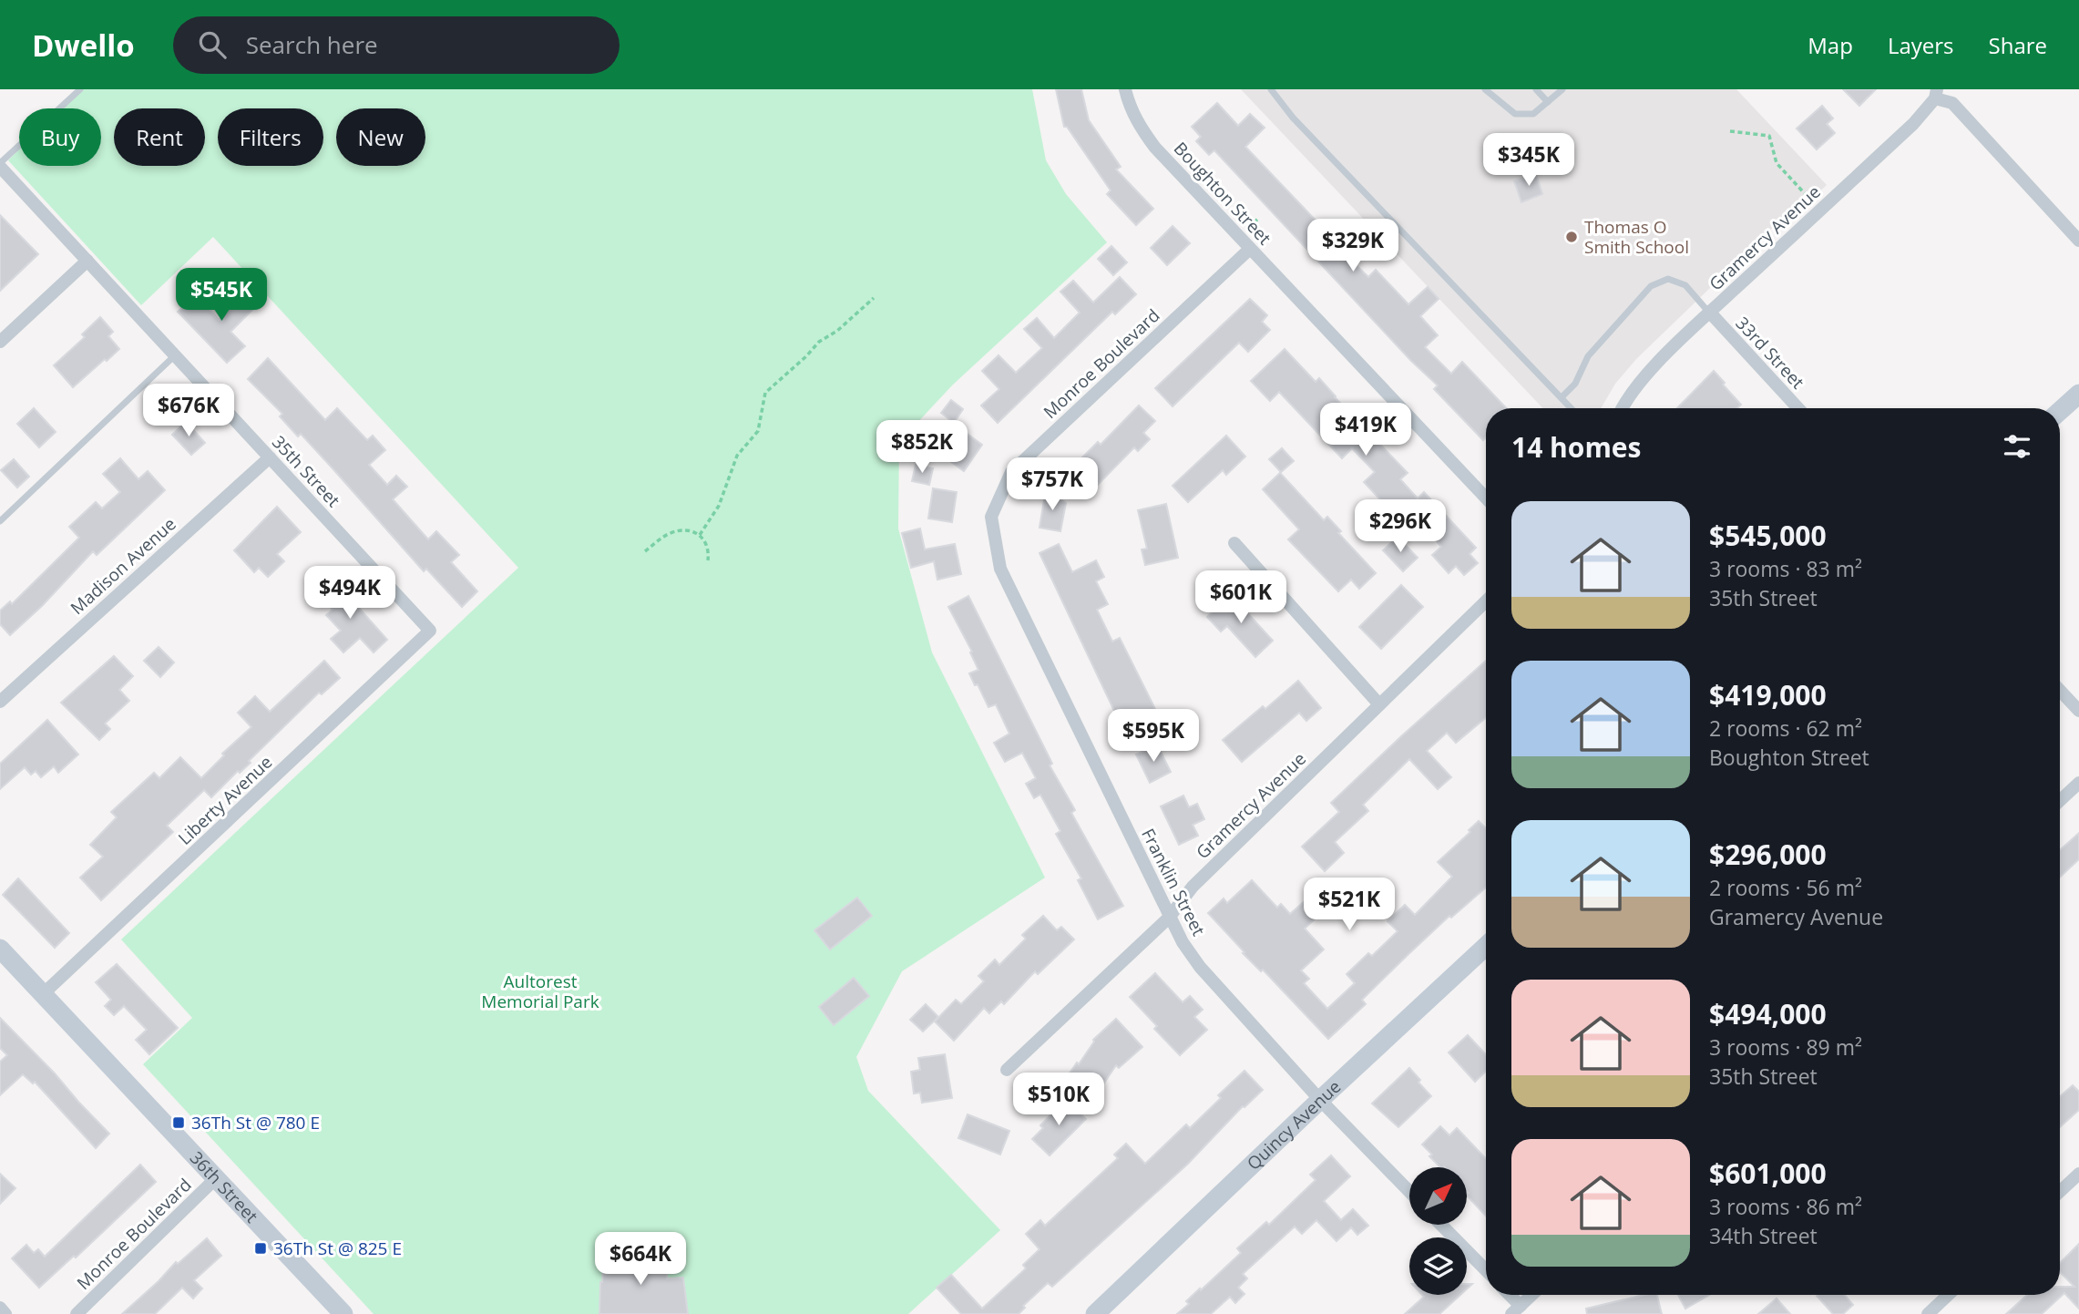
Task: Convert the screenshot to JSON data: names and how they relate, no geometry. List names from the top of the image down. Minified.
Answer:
{"streets":{"street":["Boughton Street","Gramercy Avenue","33rd Street","Monroe Boulevard","35th Street","Madison Avenue","Liberty Avenue","Franklin Street","Quincy Avenue","36th Street"]},"crossings":[["Boughton Street","Monroe Boulevard"],["Gramercy Avenue","33rd Street"],["Gramercy Avenue","Franklin Street"],["Monroe Boulevard","Franklin Street"],["Monroe Boulevard","36th Street"],["35th Street","Madison Avenue"],["35th Street","Liberty Avenue"],["Liberty Avenue","36th Street"],["Franklin Street","Quincy Avenue"]],"parks":["Aultorest Memorial Park"],"places":{"other":["Thomas O Smith School"],"transit":["36Th St @ 780 E","36Th St @ 825 E"]},"north":"top right","page":{"header":"Dwello","search":"Search here","nav":["Map","Layers","Share"],"chip":["Buy","Rent","Filters","New"],"price":["$345K","$329K","$545K","$676K","$419K","$852K","$757K","$296K","$494K","$601K","$595K","$521K","$510K","$664K"],"heading":"14 homes","list":[{"name":"$545,000","note":"3 rooms · 83 m² · 35th Street"},{"name":"$419,000","note":"2 rooms · 62 m² · Boughton Street"},{"name":"$296,000","note":"2 rooms · 56 m² · Gramercy Avenue"},{"name":"$494,000","note":"3 rooms · 89 m² · 35th Street"},{"name":"$601,000","note":"3 rooms · 86 m² · 34th Street"}]}}
